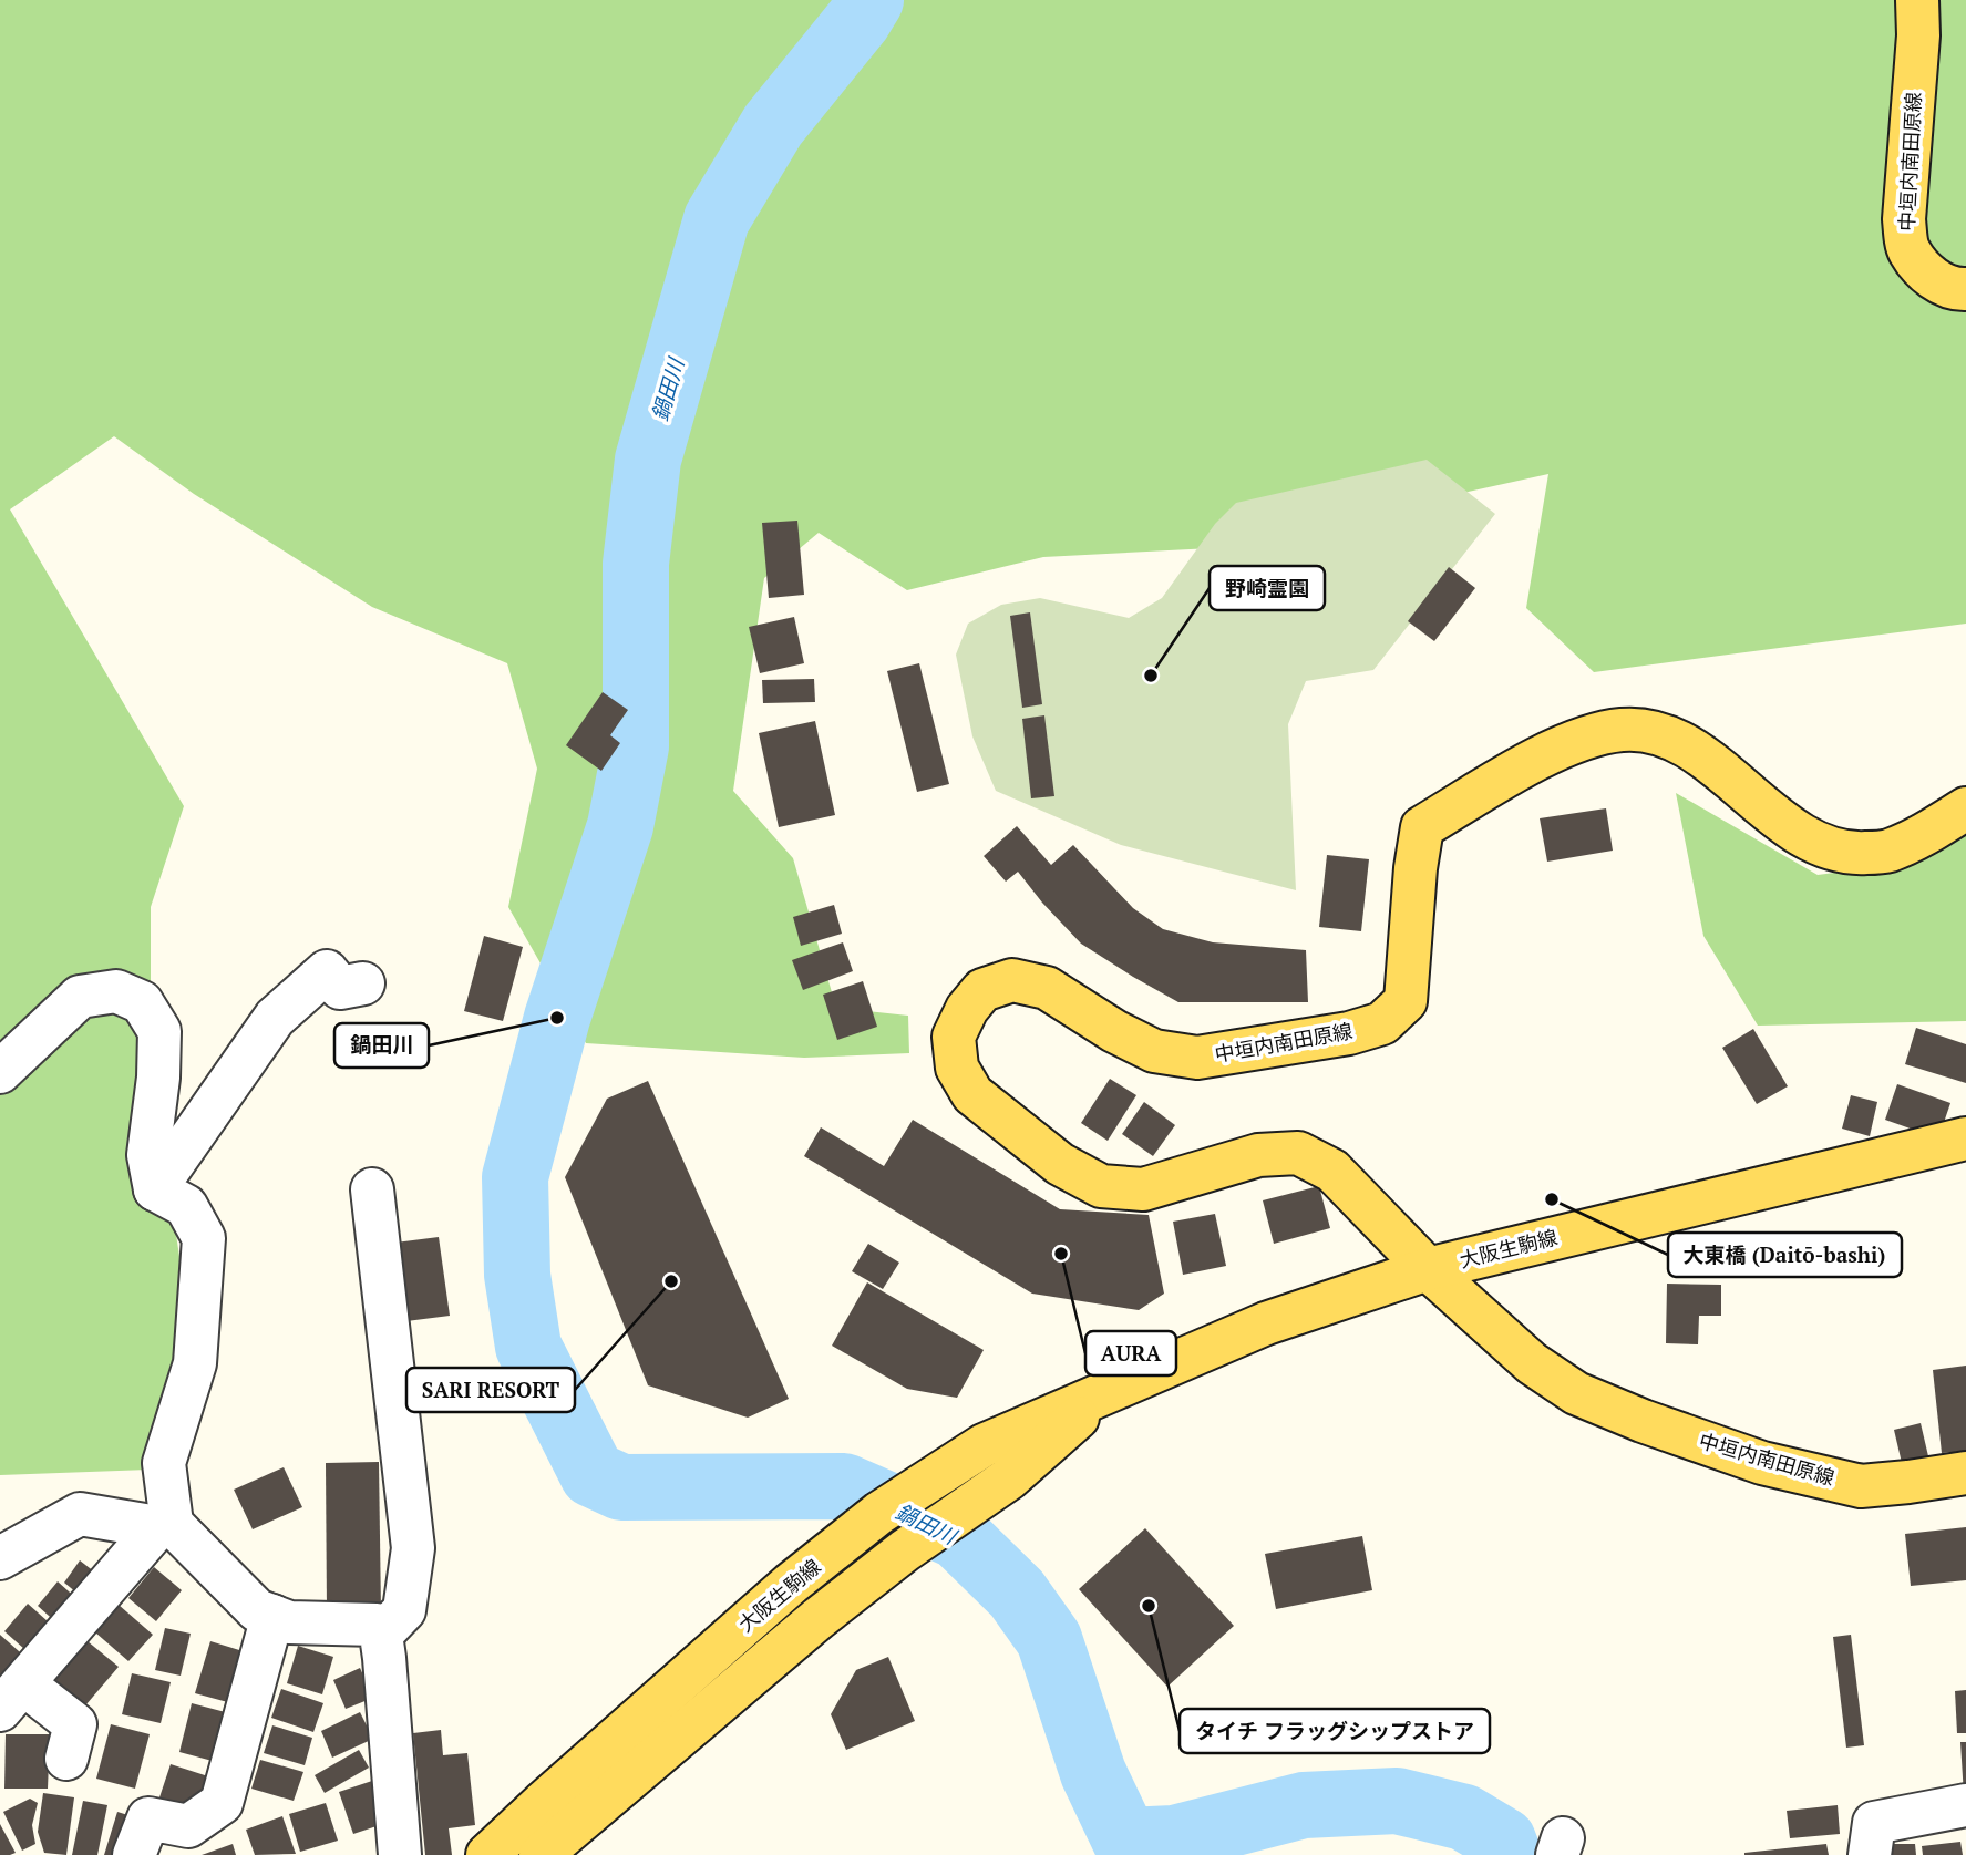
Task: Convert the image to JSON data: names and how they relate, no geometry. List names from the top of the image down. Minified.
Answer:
{"streets":{"main road":["中垣内南田原線","大阪生駒線"]},"crossings":[["中垣内南田原線","大阪生駒線"]],"water":["鍋田川"],"places":["野崎霊園","鍋田川","大東橋 (Daitō-bashi)","AURA","SARI RESORT","タイチ フラッグシップストア"]}
